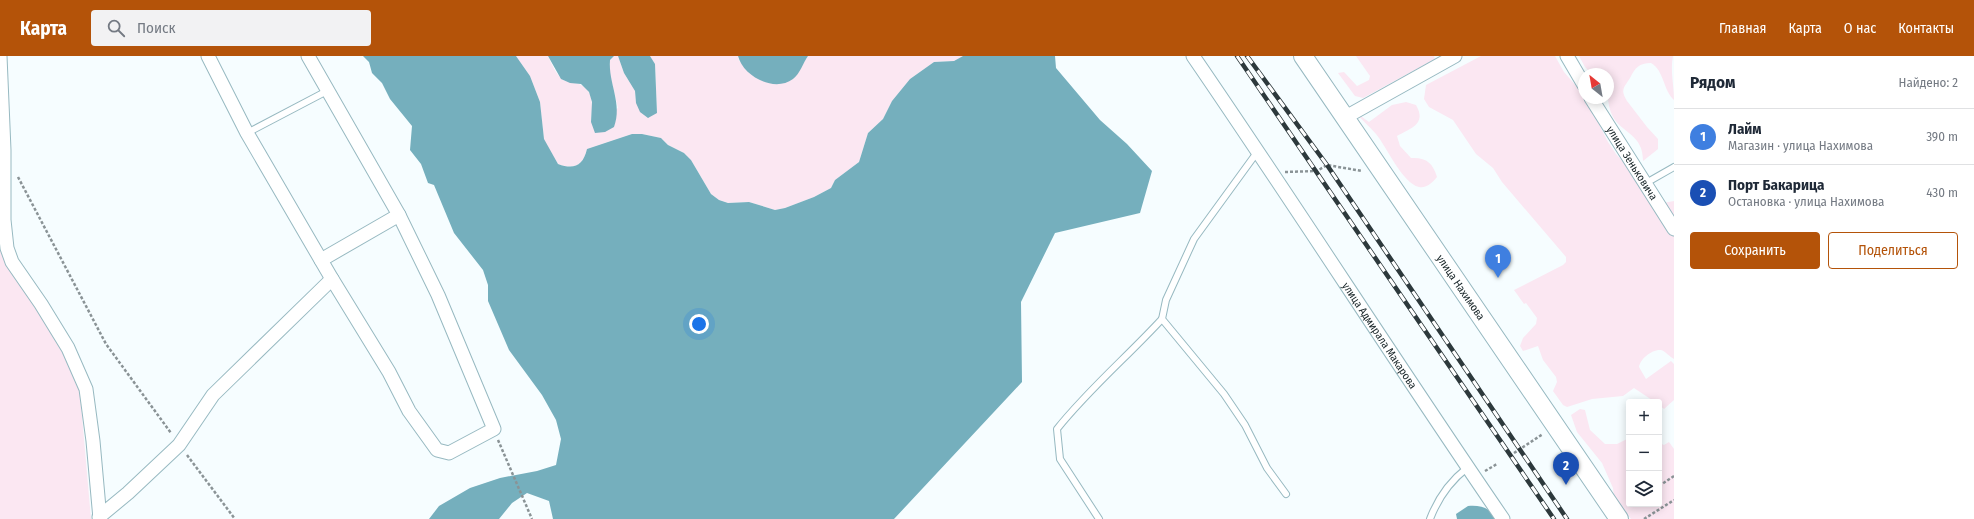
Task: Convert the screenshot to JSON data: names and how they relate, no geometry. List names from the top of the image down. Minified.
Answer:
{"streets":{"main road":["улица Нахимова"],"street":["улица Зеньковича","улица Адмирала Макарова"]},"north":"top left","page":{"header":"Карта","search":"Поиск","nav":["Главная","Карта","О нас","Контакты"],"heading":["Рядом","Найдено: 2"],"list":[{"mark":"1","name":"Лайм","note":"Магазин · улица Нахимова","value":"390 m"},{"mark":"2","name":"Порт Бакарица","note":"Остановка · улица Нахимова","value":"430 m"}],"buttons":["Сохранить","Поделиться"],"pins":["1","2"],"map_buttons":["+","−"]}}
